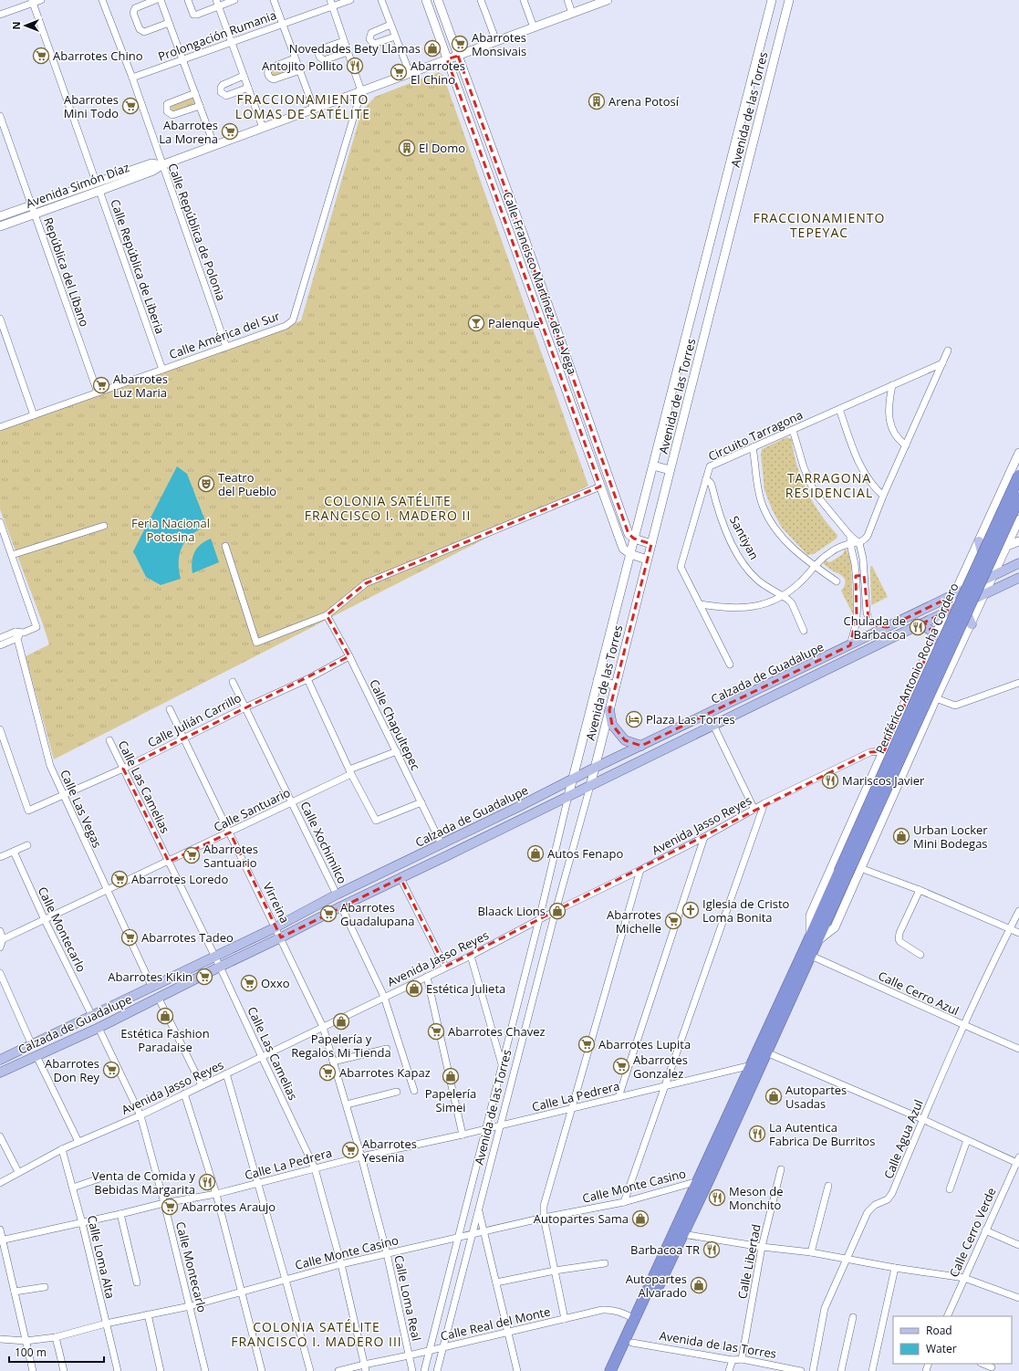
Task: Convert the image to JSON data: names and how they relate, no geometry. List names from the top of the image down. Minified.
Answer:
{"streets":{"highway":["Periférico Antonio Rocha Cordero"],"main road":["Avenida de las Torres","Avenida Simón Díaz","Calle Francisco Martínez de la Vega","Calzada de Guadalupe"],"street":["Prolongación Rumania","Calle República de Polonia","Calle República de Liberia","República del Líbano","Calle América del Sur","Circuito Tarragona","Santiyan","Calle Julián Carrillo","Calle Chapultepec","Calle Las Camelias","Calle Las Vegas","Calle Santuario","Avenida Jasso Reyes","Calle Xochimilco","Virreina","Calle Montecarlo","Calle Cerro Azul","Calle La Pedrera","Calle Agua Azul","Calle Monte Casino","Calle Cerro Verde","Calle Loma Alta","Calle Libertad","Calle Loma Real","Calle Real del Monte"]},"crossings":[["Prolongación Rumania","Calle República de Polonia"],["Avenida de las Torres","Calle Francisco Martínez de la Vega"],["Avenida de las Torres","Calzada de Guadalupe"],["Avenida de las Torres","Avenida Jasso Reyes"],["Avenida de las Torres","Calle La Pedrera"],["Avenida de las Torres","Calle Monte Casino"],["Avenida de las Torres","Calle Libertad"],["Avenida de las Torres","Calle Real del Monte"],["Avenida Simón Díaz","Calle República de Polonia"],["Avenida Simón Díaz","Calle República de Liberia"],["Avenida Simón Díaz","República del Líbano"],["Avenida Simón Díaz","Calle Francisco Martínez de la Vega"],["Avenida Simón Díaz","Calle América del Sur"],["Calle República de Polonia","Calle América del Sur"],["Calle República de Liberia","Calle América del Sur"],["República del Líbano","Calle América del Sur"],["Circuito Tarragona","Santiyan"],["Calzada de Guadalupe","Calle Chapultepec"],["Calzada de Guadalupe","Calle Las Camelias"],["Calzada de Guadalupe","Calle Las Vegas"],["Calzada de Guadalupe","Calle Xochimilco"],["Calzada de Guadalupe","Virreina"],["Calzada de Guadalupe","Calle Montecarlo"],["Calle Julián Carrillo","Calle Chapultepec"],["Calle Julián Carrillo","Calle Las Camelias"],["Calle Julián Carrillo","Calle Las Vegas"],["Calle Julián Carrillo","Calle Xochimilco"],["Calle Julián Carrillo","Virreina"],["Calle Chapultepec","Calle Santuario"],["Calle Las Camelias","Calle Santuario"],["Calle Las Camelias","Avenida Jasso Reyes"],["Calle Las Camelias","Calle La Pedrera"],["Calle Las Camelias","Calle Monte Casino"],["Calle Las Camelias","Calle Real del Monte"],["Calle Las Vegas","Calle Santuario"],["Calle Santuario","Calle Xochimilco"],["Calle Santuario","Virreina"],["Calle Santuario","Calle Montecarlo"],["Avenida Jasso Reyes","Virreina"],["Avenida Jasso Reyes","Calle Montecarlo"],["Avenida Jasso Reyes","Calle Loma Alta"],["Avenida Jasso Reyes","Calle Loma Real"],["Virreina","Calle Loma Real"],["Calle Montecarlo","Calle La Pedrera"],["Calle Montecarlo","Calle Monte Casino"],["Calle Cerro Azul","Calle Agua Azul"],["Calle La Pedrera","Calle Loma Alta"],["Calle La Pedrera","Calle Loma Real"],["Calle Monte Casino","Calle Loma Alta"],["Calle Monte Casino","Calle Loma Real"],["Calle Loma Real","Calle Real del Monte"]],"districts":["FRACCIONAMIENTO LOMAS DE SATÉLITE","FRACCIONAMIENTO TEPEYAC","TARRAGONA RESIDENCIAL","COLONIA SATÉLITE FRANCISCO I. MADERO II","COLONIA SATÉLITE FRANCISCO I. MADERO III"],"parks":["Feria Nacional Potosina"],"places":{"supermarket":["Abarrotes Monsivais","Abarrotes Chino","Abarrotes El Chino","Abarrotes Mini Todo","Abarrotes La Morena","Abarrotes Luz Maria","Abarrotes Santuario","Abarrotes Loredo","Abarrotes Guadalupana","Abarrotes Michelle","Abarrotes Tadeo","Abarrotes Kikin","Oxxo","Abarrotes Chavez","Abarrotes Lupita","Abarrotes Gonzalez","Abarrotes Don Rey","Abarrotes Kapaz","Abarrotes Yesenia","Abarrotes Araujo"],"shop":["Novedades Bety Llamas","Urban Locker Mini Bodegas","Autos Fenapo","Blaack Lions","Estética Julieta","Estética Fashion Paradaise","Papelería y Regalos Mi Tienda","Papelería Simei","Autopartes Usadas","Autopartes Sama","Autopartes Alvarado"],"restaurant":["Antojito Pollito","Chulada de Barbacoa","Mariscos Javier","La Autentica Fabrica De Burritos","Venta de Comida y Bebidas Margarita","Meson de Monchito","Barbacoa TR"],"building":["Arena Potosí","El Domo"],"bar":["Palenque"],"theatre":["Teatro del Pueblo"],"hotel":["Plaza Las Torres"],"church":["Iglesia de Cristo Loma Bonita"]},"legend":["Road","Water"],"scale_bar":"100 m","north":"left"}
